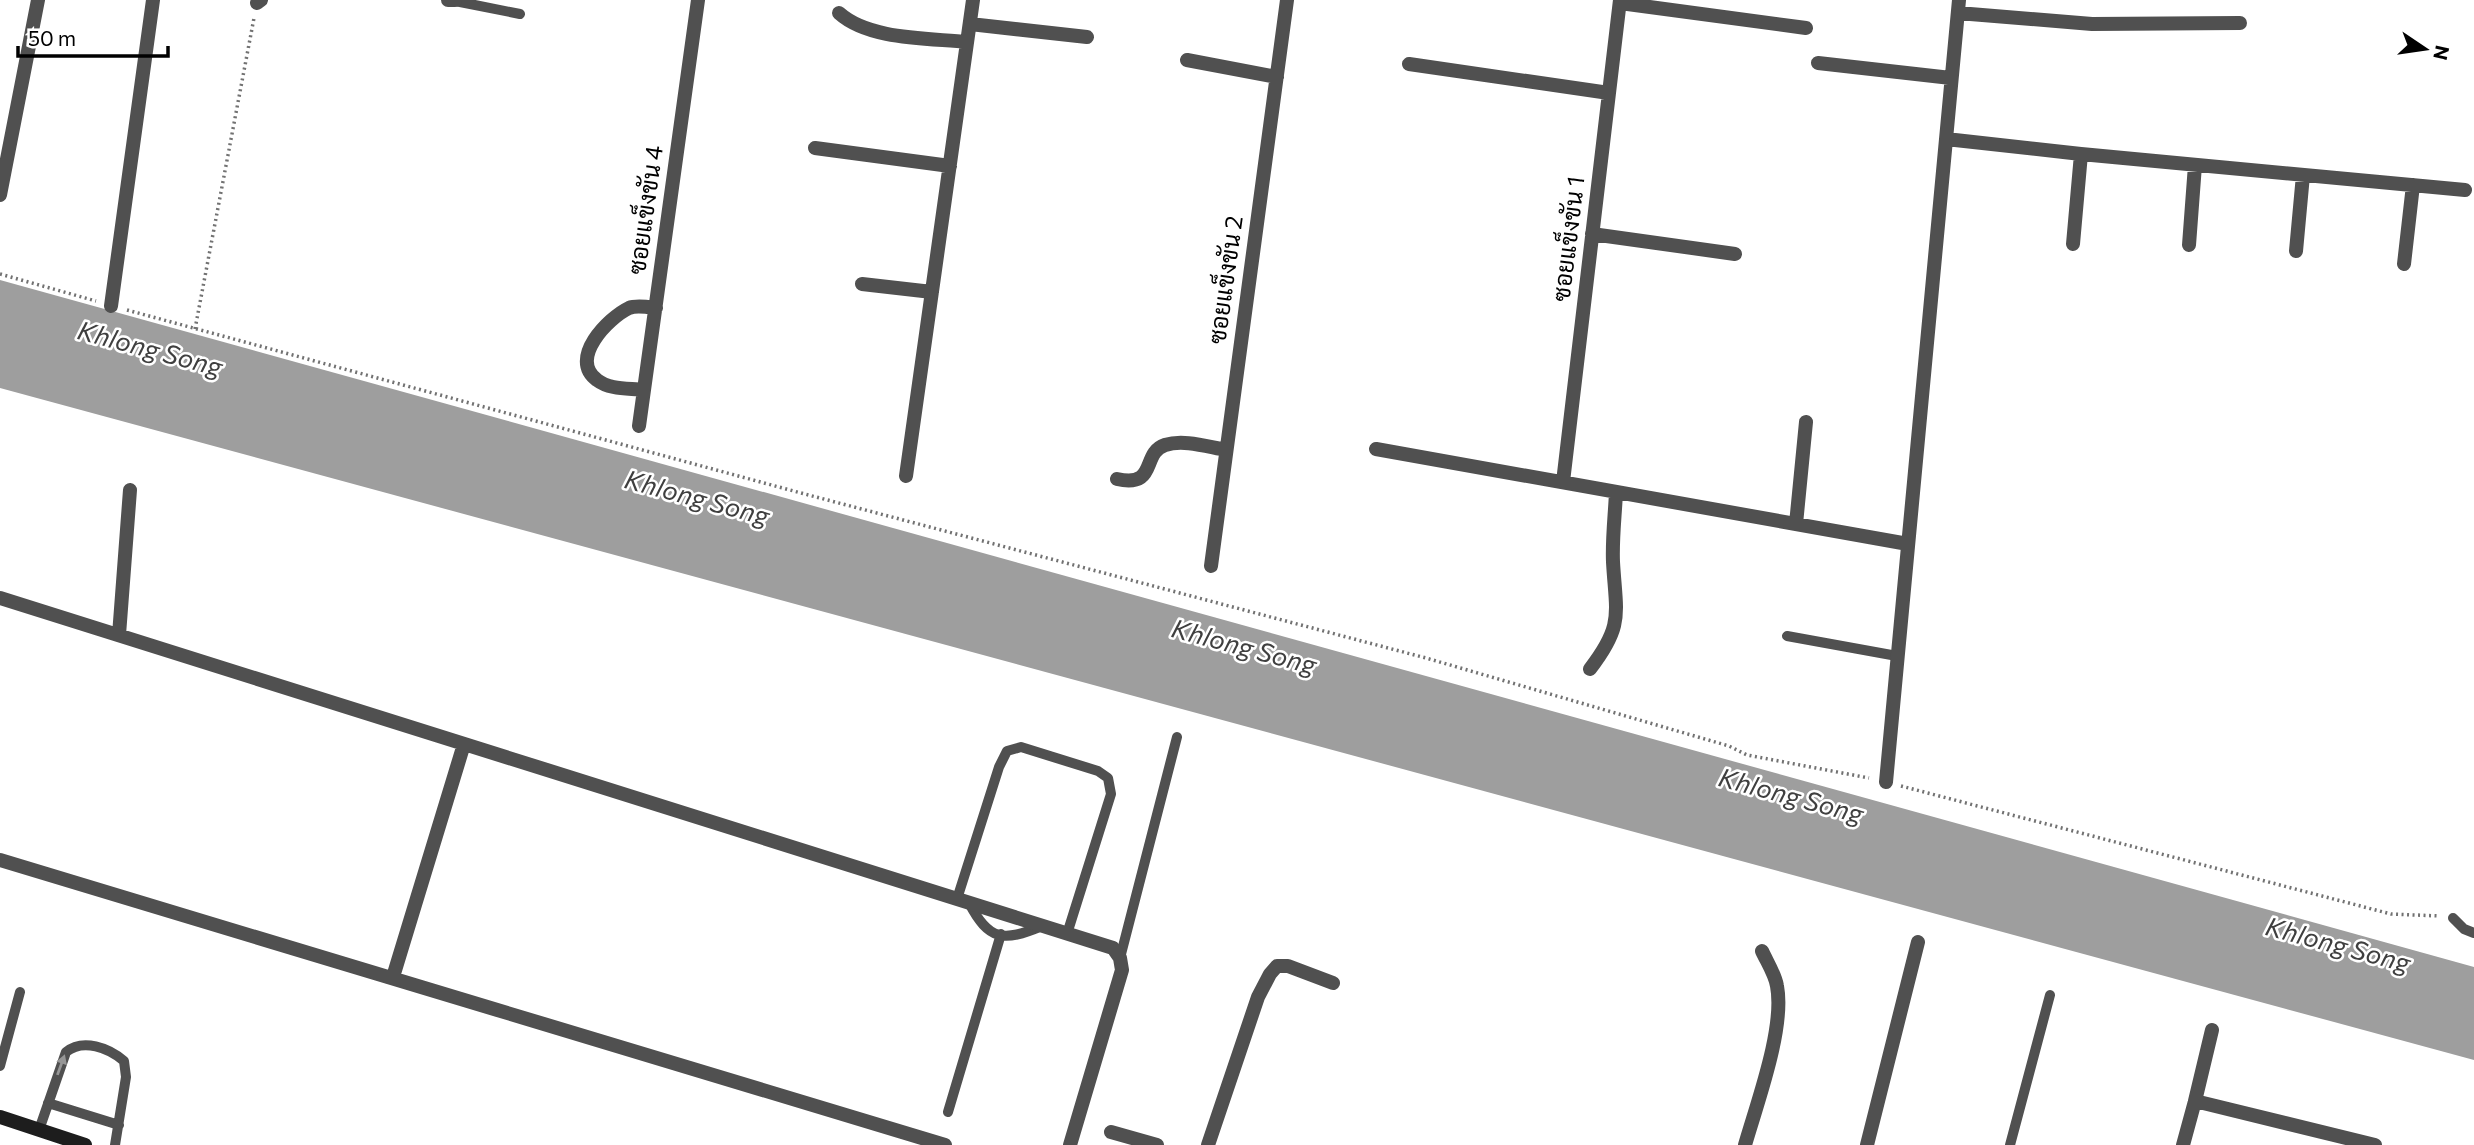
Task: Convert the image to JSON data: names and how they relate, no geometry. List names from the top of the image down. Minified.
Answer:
{"streets":{"street":["ซอยแข็งขัน 4","ซอยแข็งขัน 1","ซอยแข็งขัน 2"]},"water":["Khlong Song"],"scale_bar":"50 m","north":"right"}
